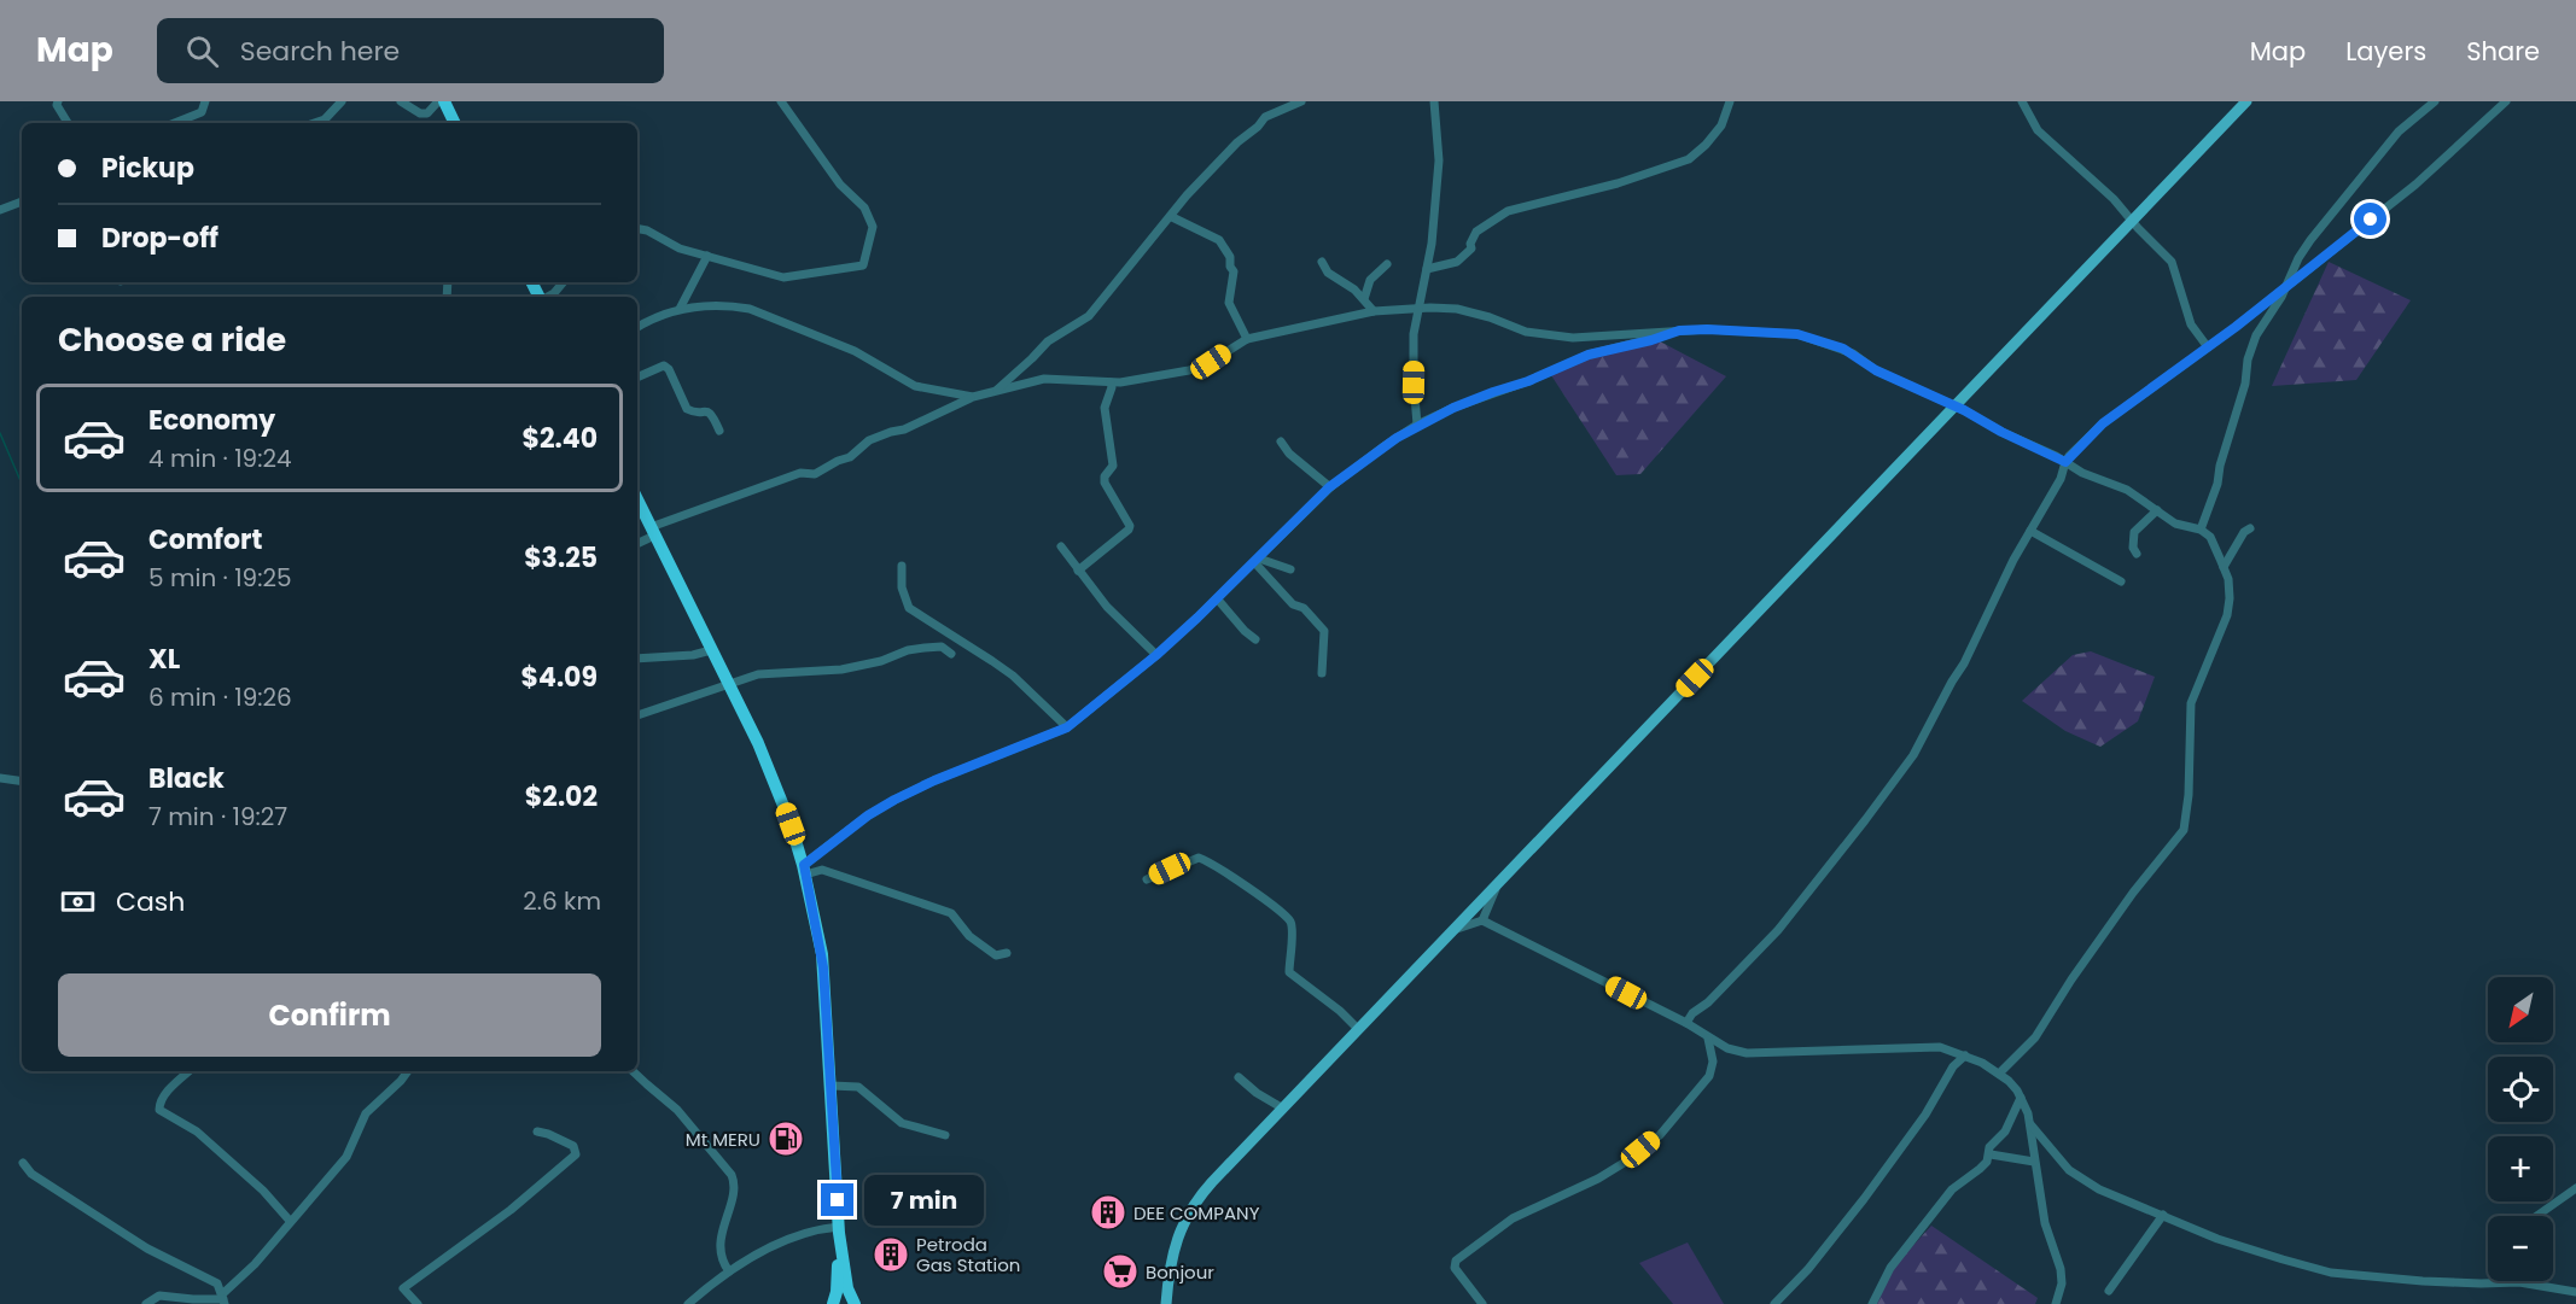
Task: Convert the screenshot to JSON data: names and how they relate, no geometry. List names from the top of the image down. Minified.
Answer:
{"places":{"fuel station":["Mt MERU"],"building":["DEE COMPANY","Petroda Gas Station"],"supermarket":["Bonjour"]},"north":"bottom left","page":{"header":"Map","search":"Search here","nav":["Map","Layers","Share"],"banner":["Pickup","Drop-off"],"heading":"Choose a ride","list":[{"name":"Economy","note":"4 min · 19:24","value":"$2.40"},{"name":"Comfort","note":"5 min · 19:25","value":"$3.25"},{"name":"XL","note":"6 min · 19:26","value":"$4.09"},{"name":"Black","note":"7 min · 19:27","value":"$2.02"}],"pay":["Cash","2.6 km"],"buttons":"Confirm","map_buttons":["+","−"],"bubble":"7 min"}}
